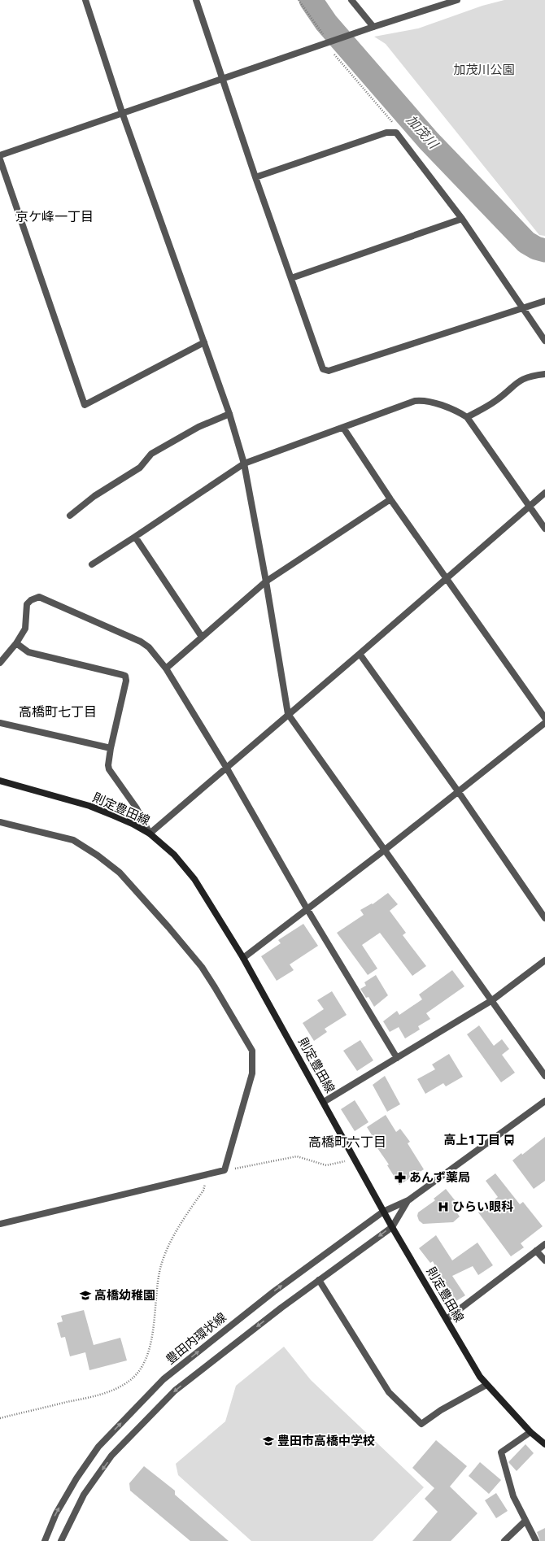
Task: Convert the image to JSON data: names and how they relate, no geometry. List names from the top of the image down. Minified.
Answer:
{"streets":{"main road":["則定豊田線"],"street":["豊田内環状線"]},"crossings":[["則定豊田線","豊田内環状線"]],"districts":["京ケ峰一丁目","高橋町七丁目","高橋町六丁目"],"water":["加茂川"],"parks":["加茂川公園"],"places":{"bus stop":["高上１丁目"],"pharmacy":["あんず薬局"],"hospital":["ひらい眼科"],"school or university":["高橋幼稚園","豊田市高橋中学校"]}}
